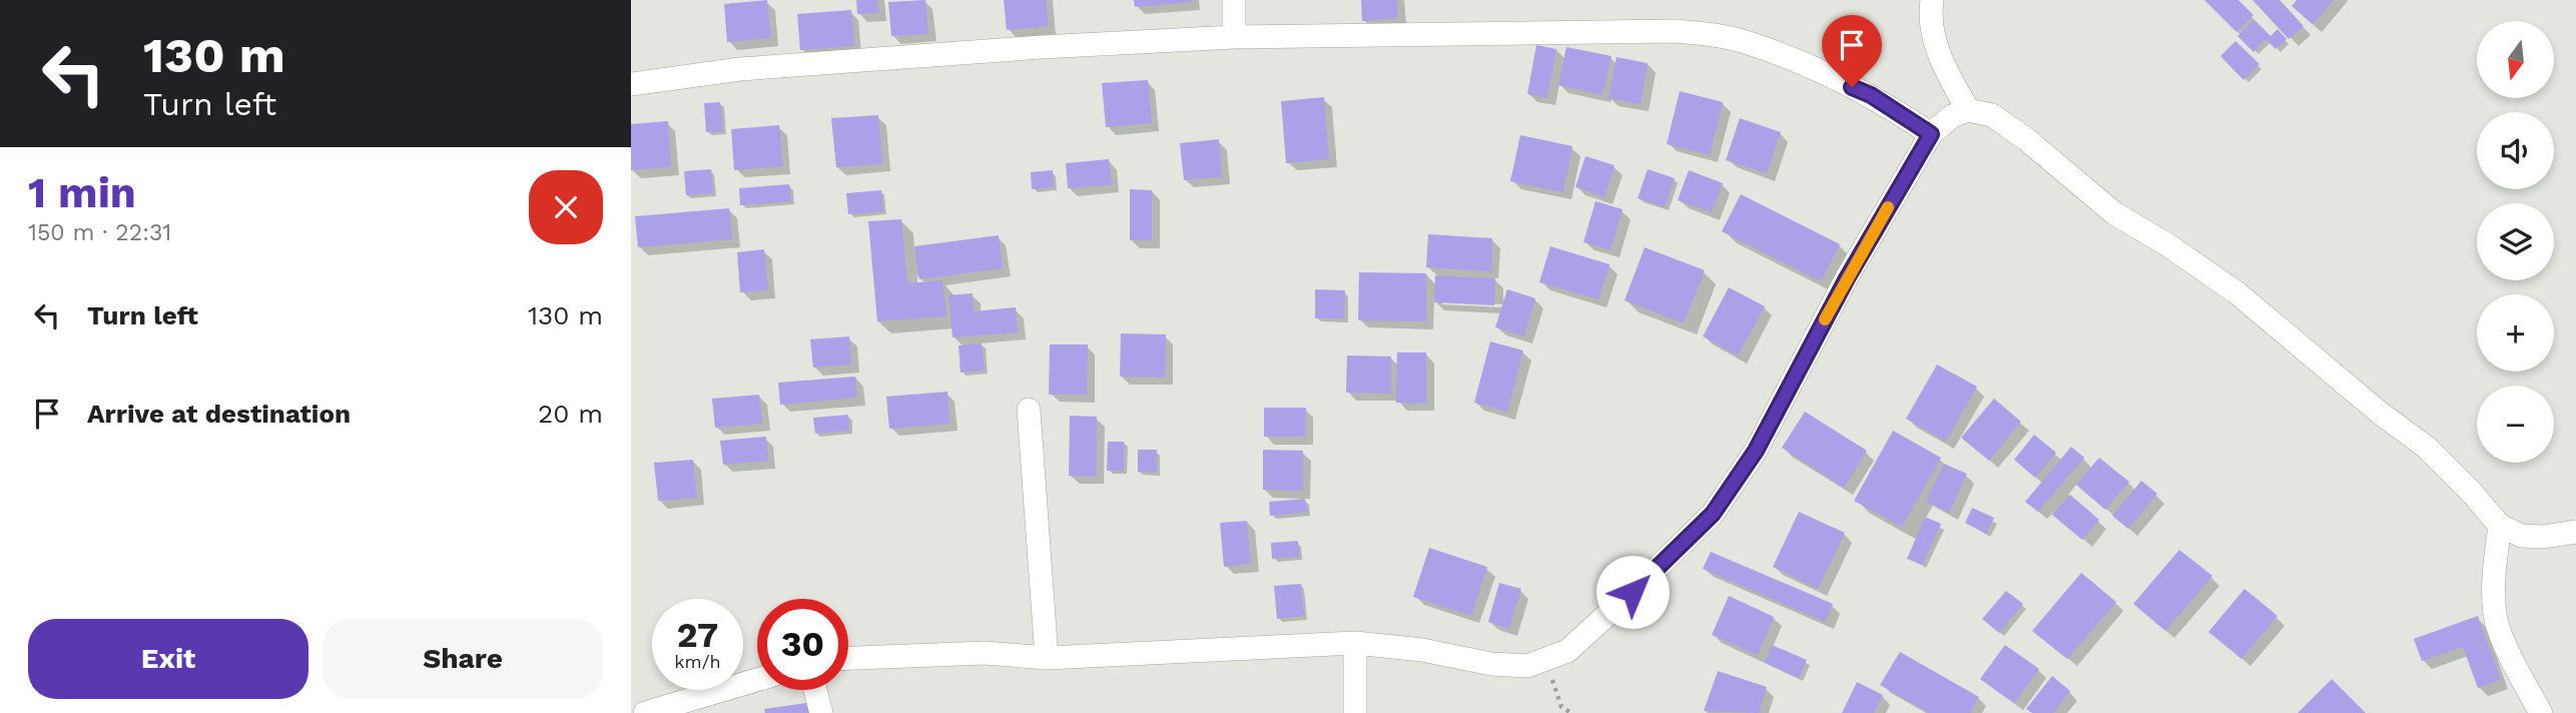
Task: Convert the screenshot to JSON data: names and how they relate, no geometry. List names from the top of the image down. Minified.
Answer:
{"north":"bottom","page":{"turn":["130 m","Turn left"],"map_buttons":["+","−"],"heading":["1 min","150 m · 22:31"],"list":[{"name":"Turn left","value":"130 m"},{"name":"Arrive at destination","value":"20 m"}],"speed":"27 km/h","limit":"30","buttons":["Exit","Share"]}}
